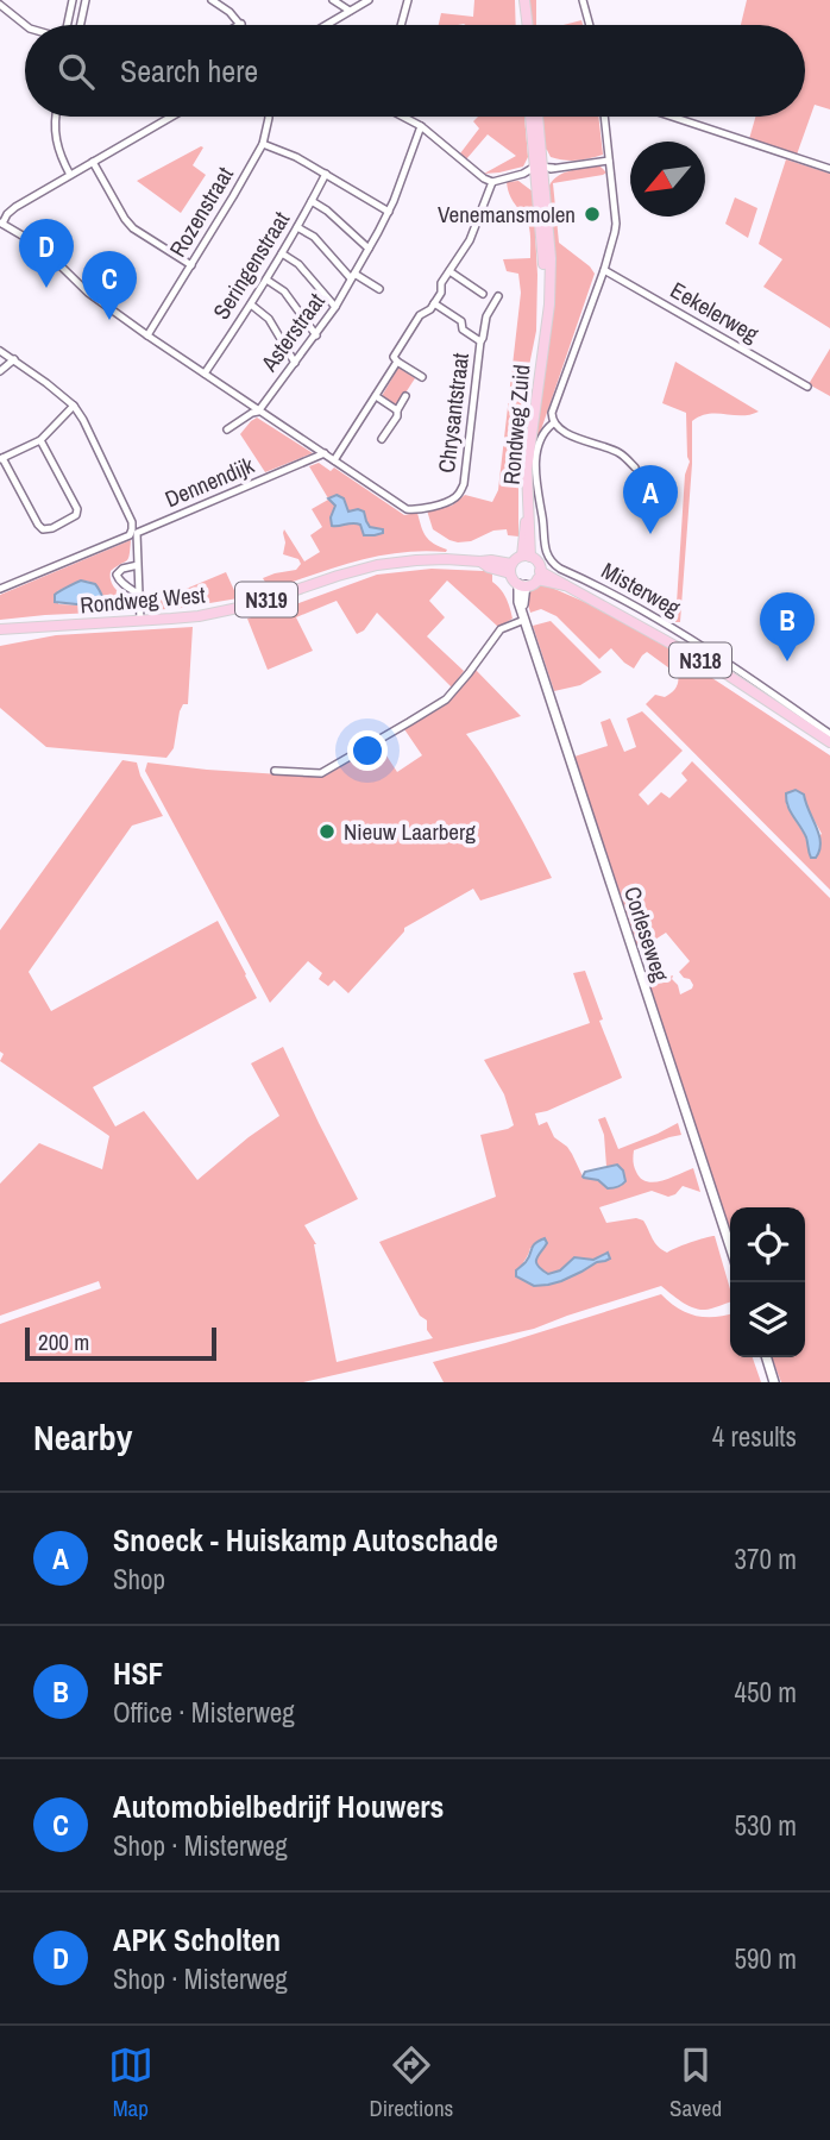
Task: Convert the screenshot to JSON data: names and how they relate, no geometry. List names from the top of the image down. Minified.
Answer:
{"streets":{"main road":["Rondweg Zuid","Misterweg","Rondweg West","N319","N318","Corleseweg"],"street":["Rozenstraat","Seringenstraat","Eekelerweg","Asterstraat","Chrysantstraat","Dennendijk"]},"crossings":[["Rondweg Zuid","Misterweg"],["Rondweg Zuid","Rondweg West"],["Rondweg Zuid","Corleseweg"],["Dennendijk","Rondweg West"],["Misterweg","Rondweg West"],["Misterweg","Corleseweg"],["Rondweg West","Corleseweg"]],"places":["Venemansmolen","Nieuw Laarberg"],"scale_bar":"200 m","north":"bottom left","page":{"search":"Search here","pins":["D","C","A","B"],"scale":"200 m","heading":["Nearby","4 results"],"list":[{"mark":"A","name":"Snoeck - Huiskamp Autoschade","note":"Shop","value":"370 m"},{"mark":"B","name":"HSF","note":"Office · Misterweg","value":"450 m"},{"mark":"C","name":"Automobielbedrijf Houwers","note":"Shop · Misterweg","value":"530 m"},{"mark":"D","name":"APK Scholten","note":"Shop · Misterweg","value":"590 m"}],"nav":["Map","Directions","Saved"]}}
